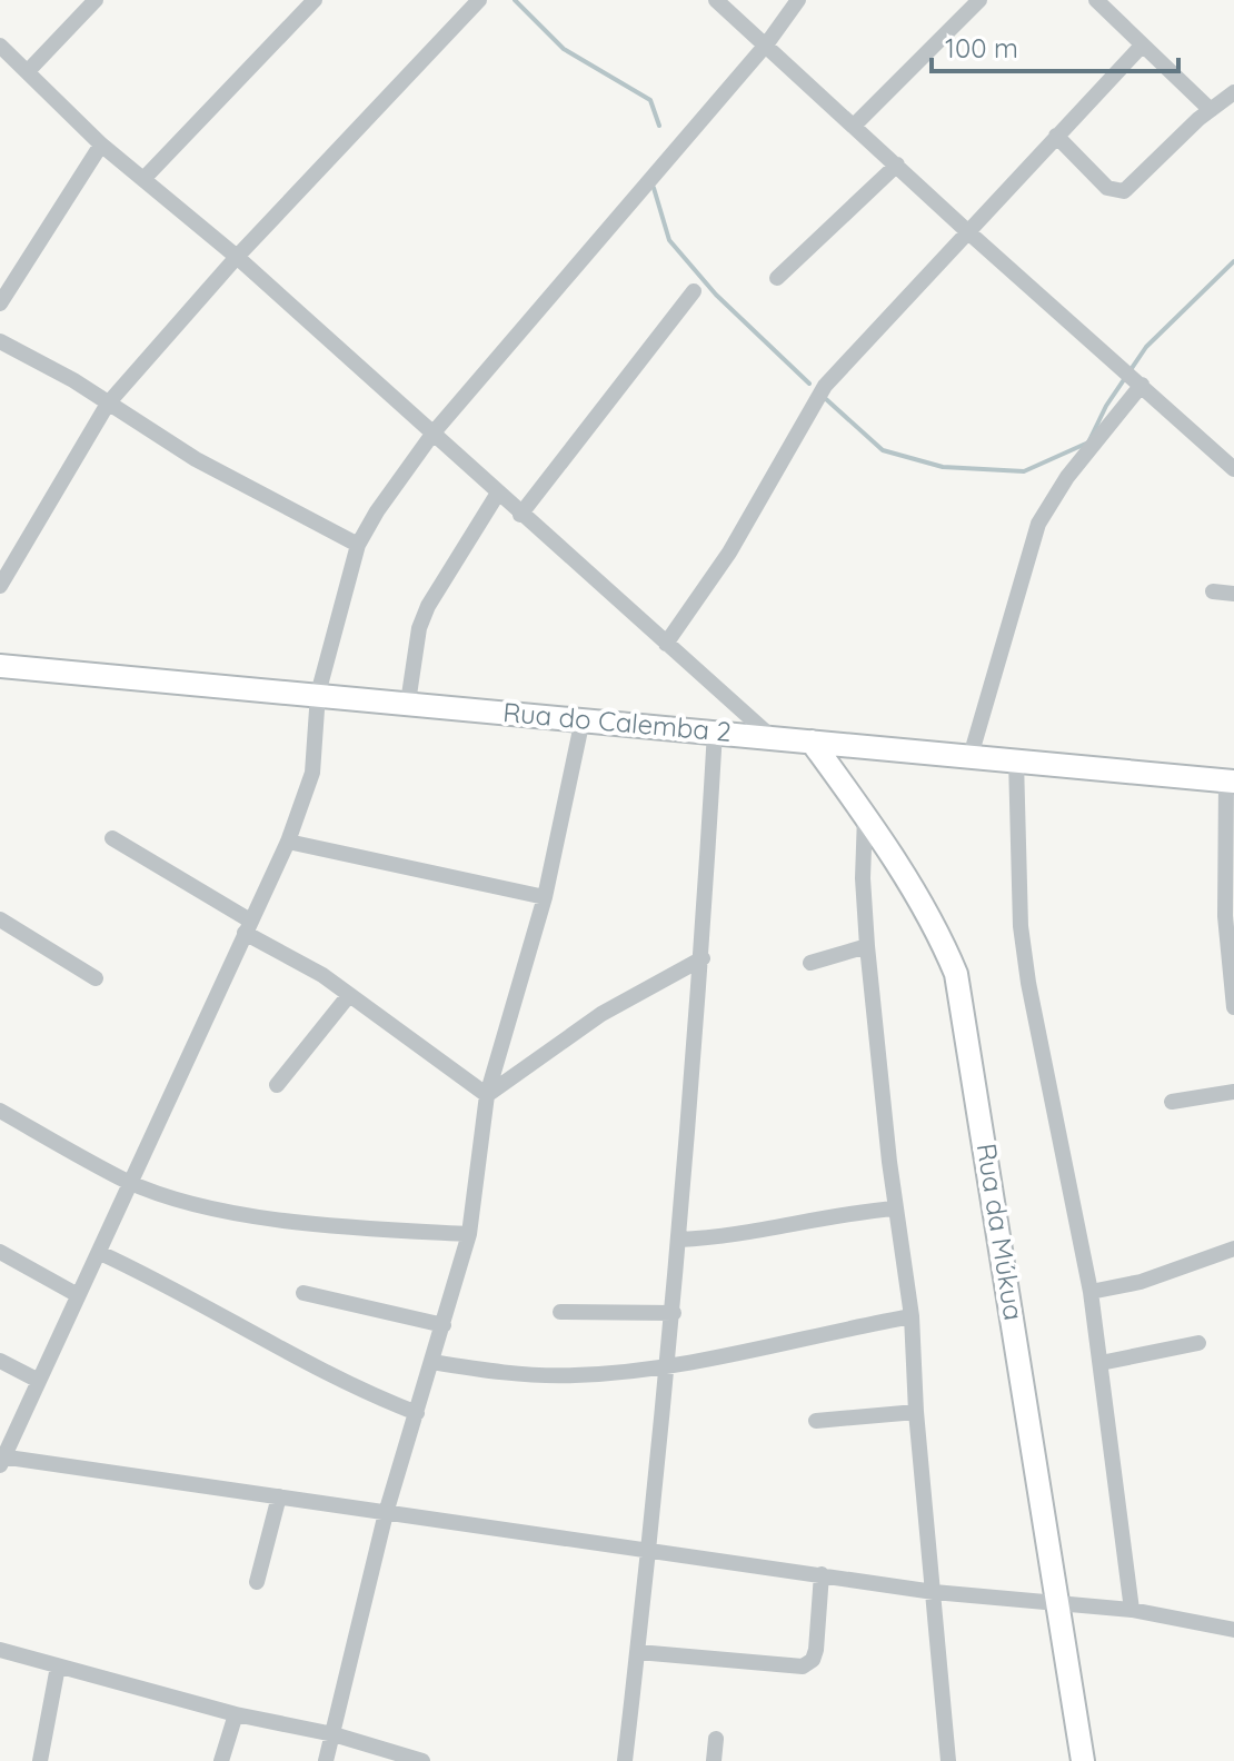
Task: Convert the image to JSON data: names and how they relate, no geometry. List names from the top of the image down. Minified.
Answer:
{"streets":{"main road":["Rua do Calemba 2","Rua da Múkua"]},"crossings":[["Rua do Calemba 2","Rua da Múkua"]],"scale_bar":"100 m"}
